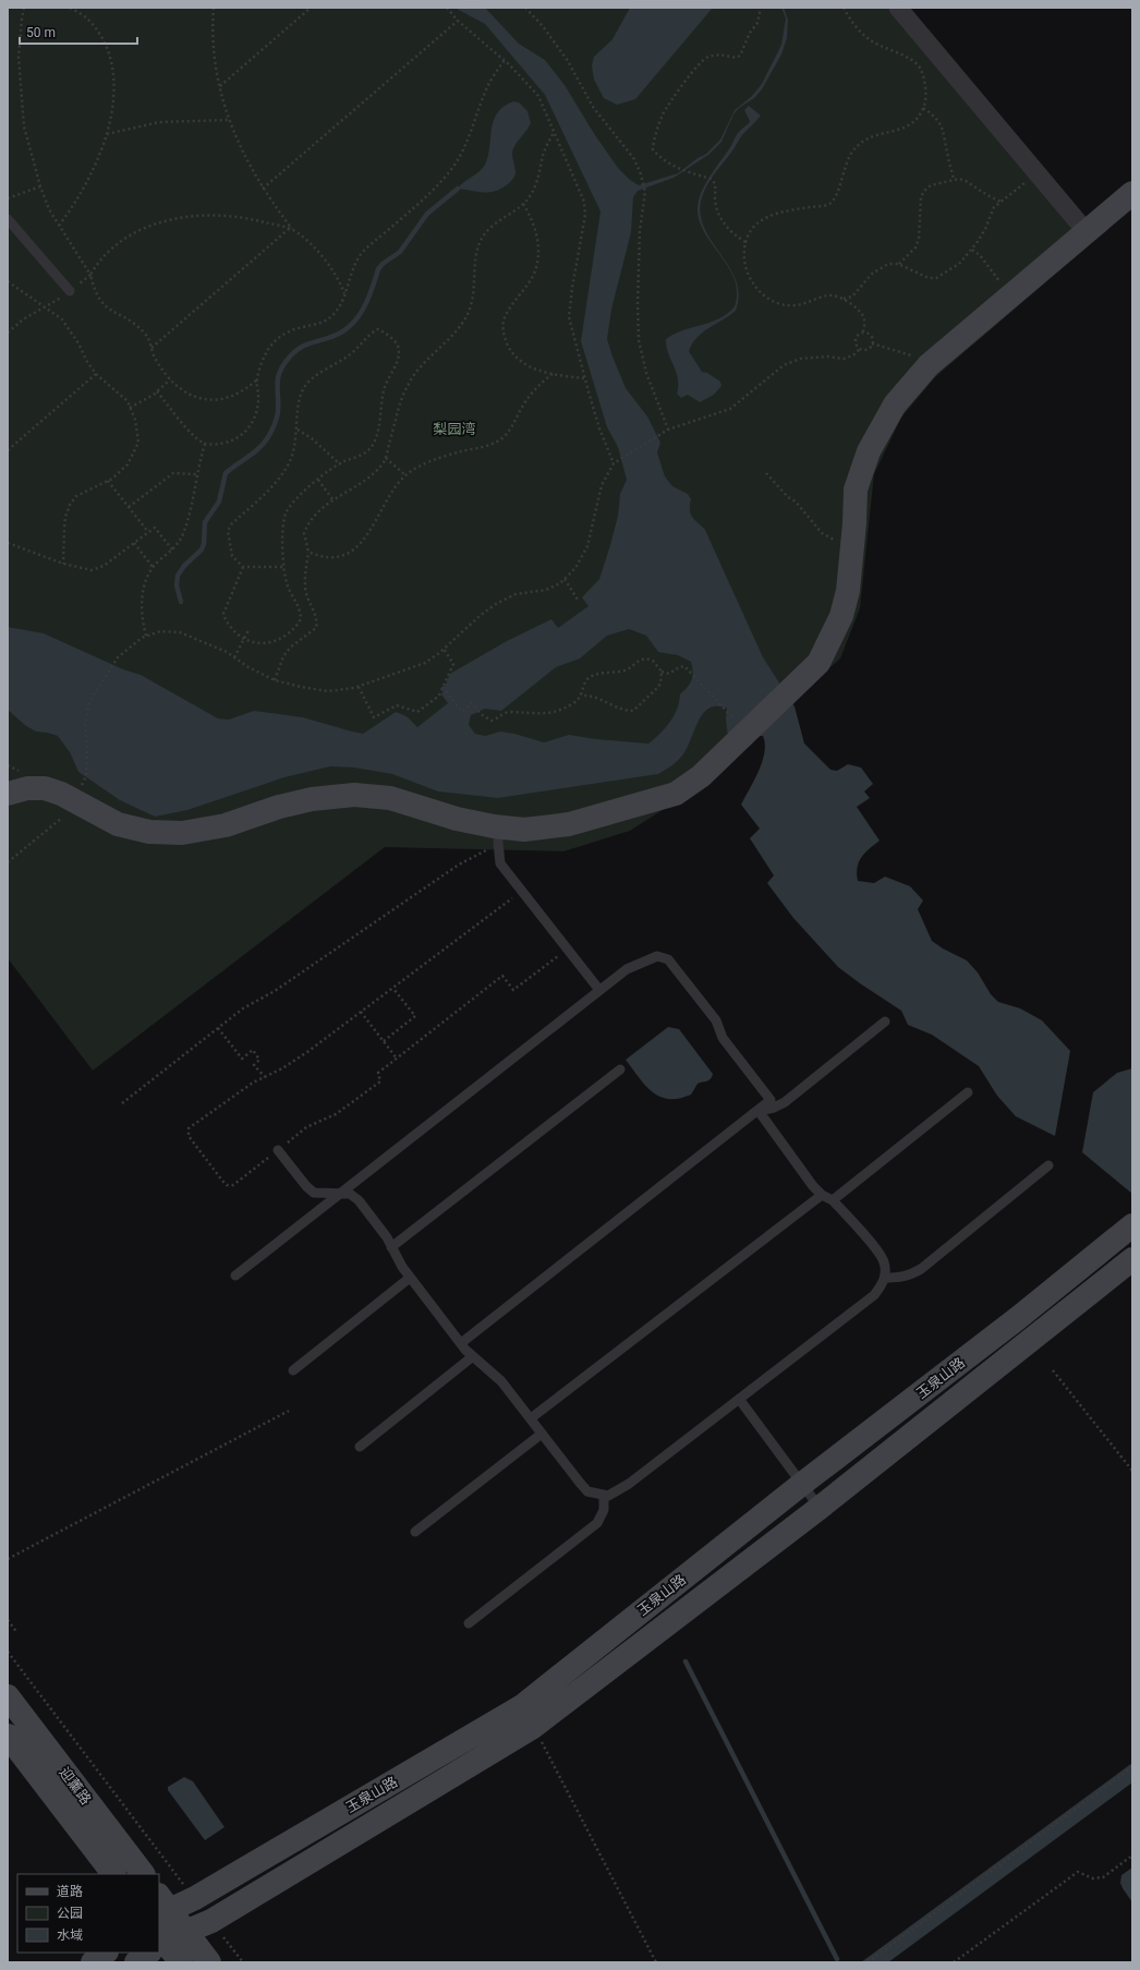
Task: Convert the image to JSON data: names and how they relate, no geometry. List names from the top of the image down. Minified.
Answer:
{"streets":{"street":["玉泉山路","迎薰路"]},"parks":["梨园湾"],"legend":["道路","公园","水域"],"scale_bar":"50 m"}
